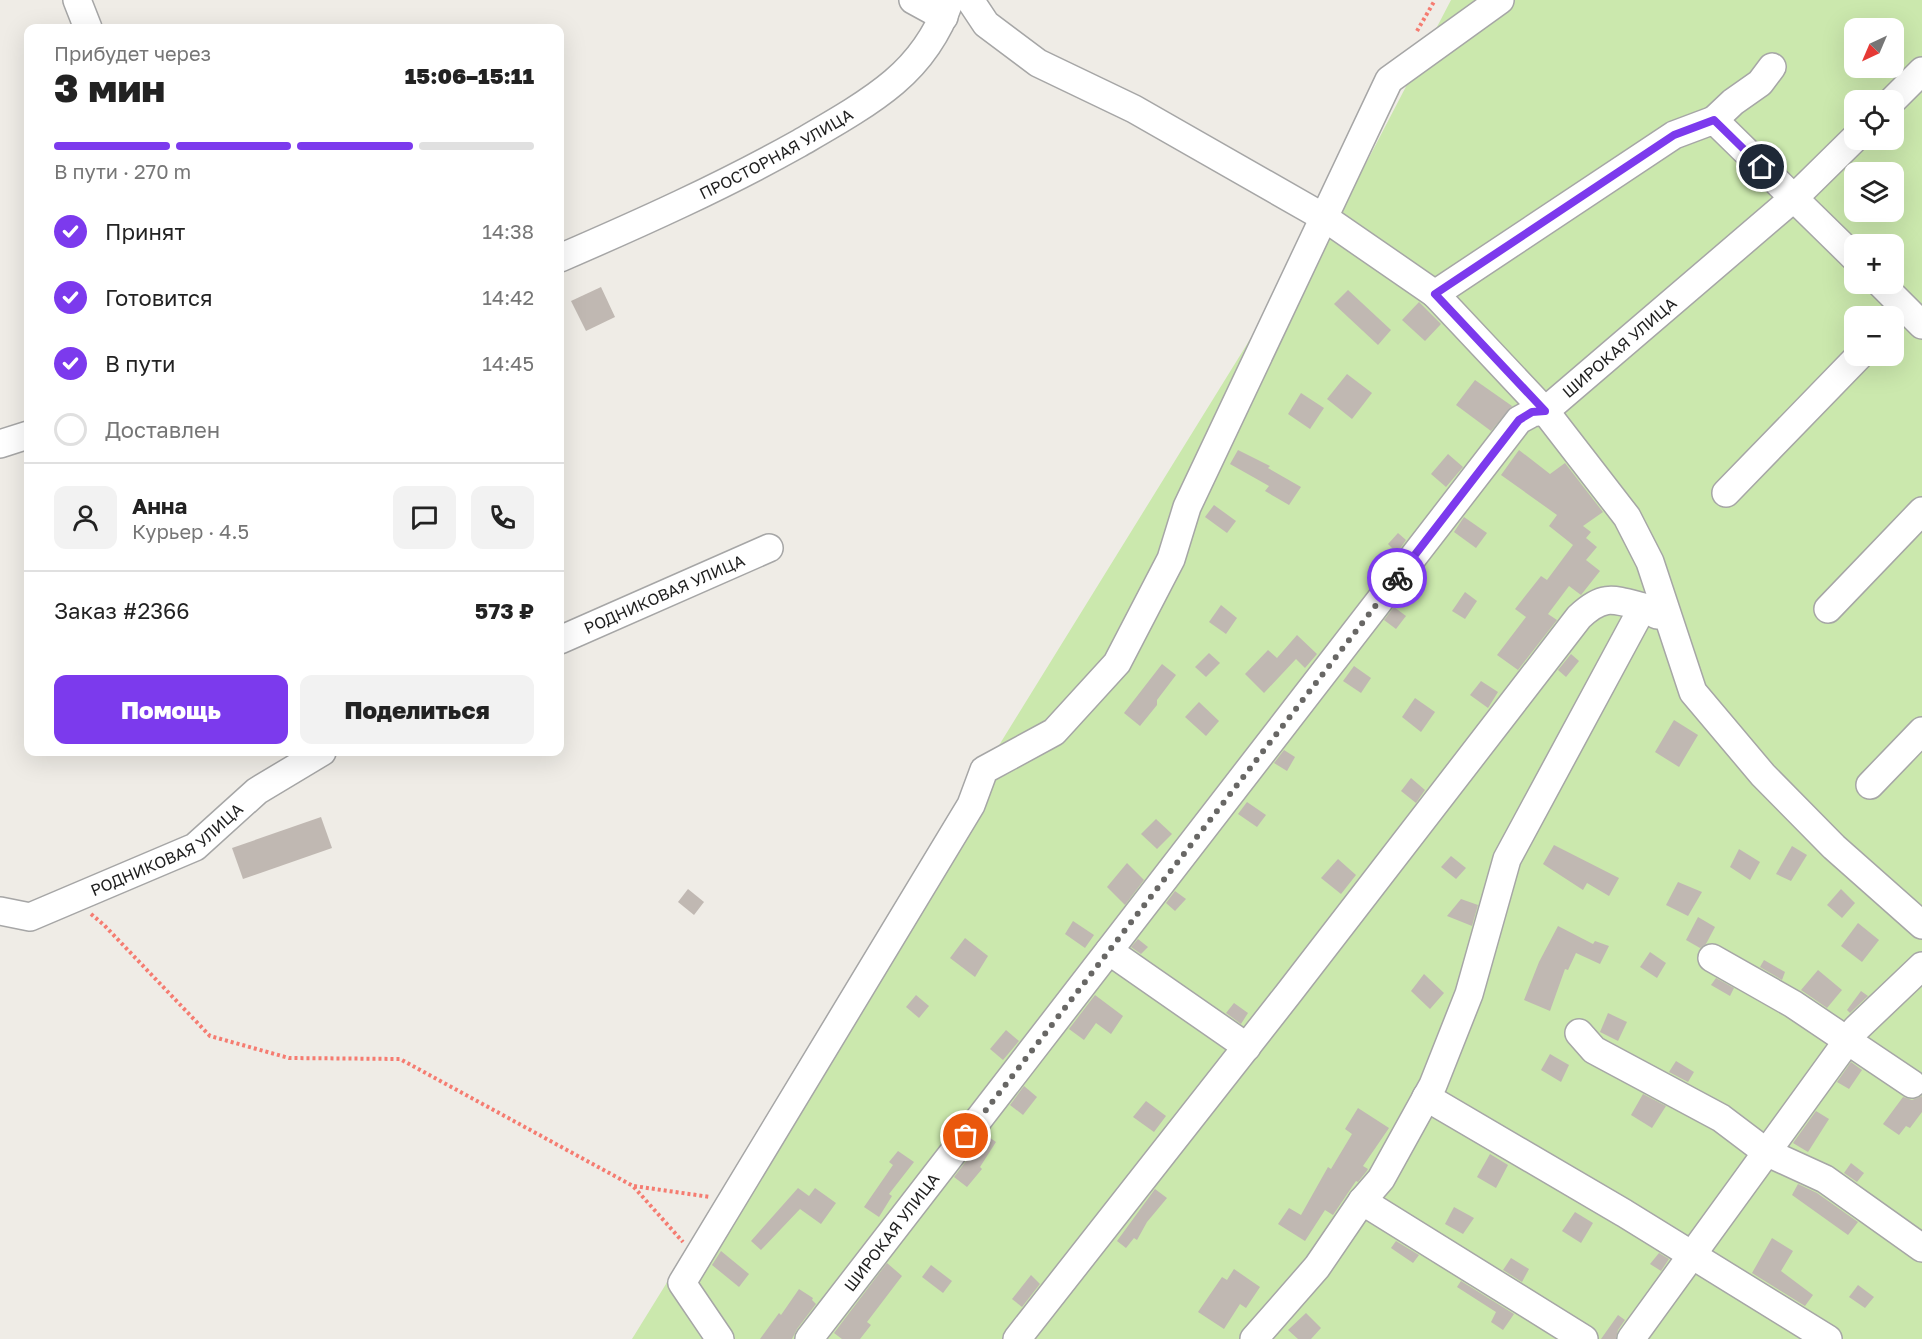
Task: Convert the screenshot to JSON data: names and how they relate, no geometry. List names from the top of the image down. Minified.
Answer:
{"streets":{"street":["ПРОСТОРНАЯ УЛИЦА","ШИРОКАЯ УЛИЦА","РОДНИКОВАЯ УЛИЦА"]},"north":"bottom left","page":{"map_buttons":["+","−"],"heading":["3 мин","Прибудет через","15:06–15:11"],"panel":["Анна","Курьер · 4.5","Заказ #2366","573 ₽"],"bar":"В пути · 270 m","list":[["Принят","14:38"],["Готовится","14:42"],["В пути","14:45"],"Доставлен"],"buttons":["Помощь","Поделиться"]}}
